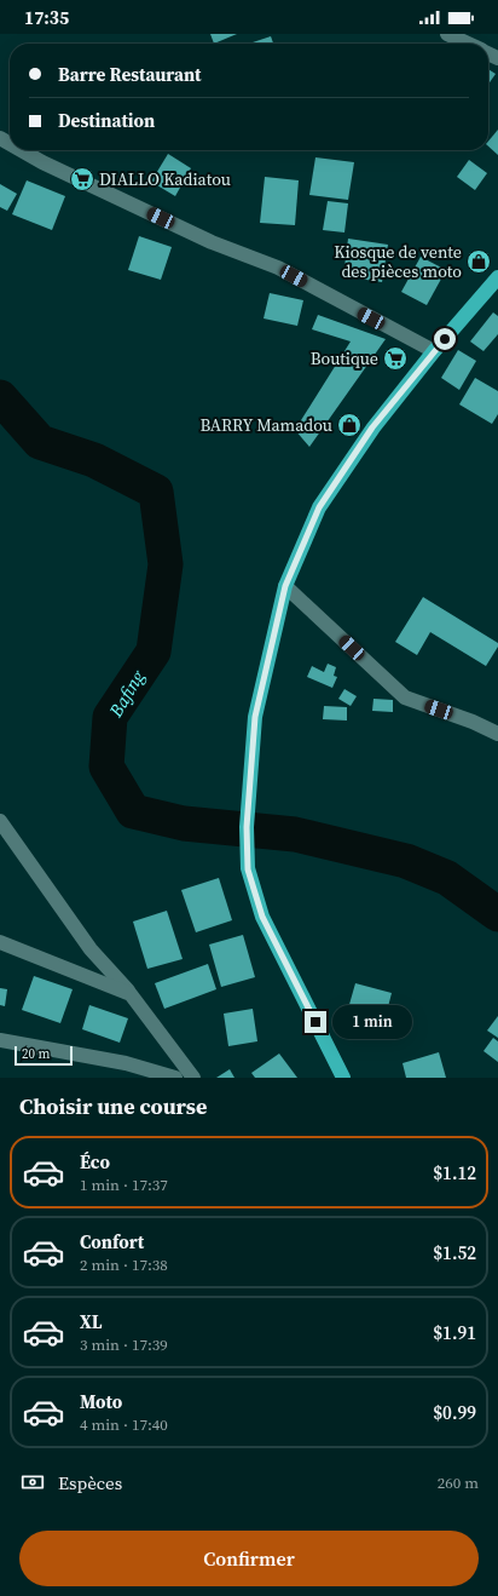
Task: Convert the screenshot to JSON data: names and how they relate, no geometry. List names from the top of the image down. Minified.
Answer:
{"water":["Bafing"],"places":{"supermarket":["DIALLO Kadiatou","Boutique"],"shop":["Kiosque de vente des pièces moto","BARRY Mamadou"]},"scale_bar":"20 m","page":{"status":"17:35","banner":["Barre Restaurant","Destination"],"bubble":"1 min","scale":"20 m","heading":"Choisir une course","list":[{"name":"Éco","note":"1 min · 17:37","value":"$1.12"},{"name":"Confort","note":"2 min · 17:38","value":"$1.52"},{"name":"XL","note":"3 min · 17:39","value":"$1.91"},{"name":"Moto","note":"4 min · 17:40","value":"$0.99"}],"pay":["Espèces","260 m"],"buttons":"Confirmer"}}
